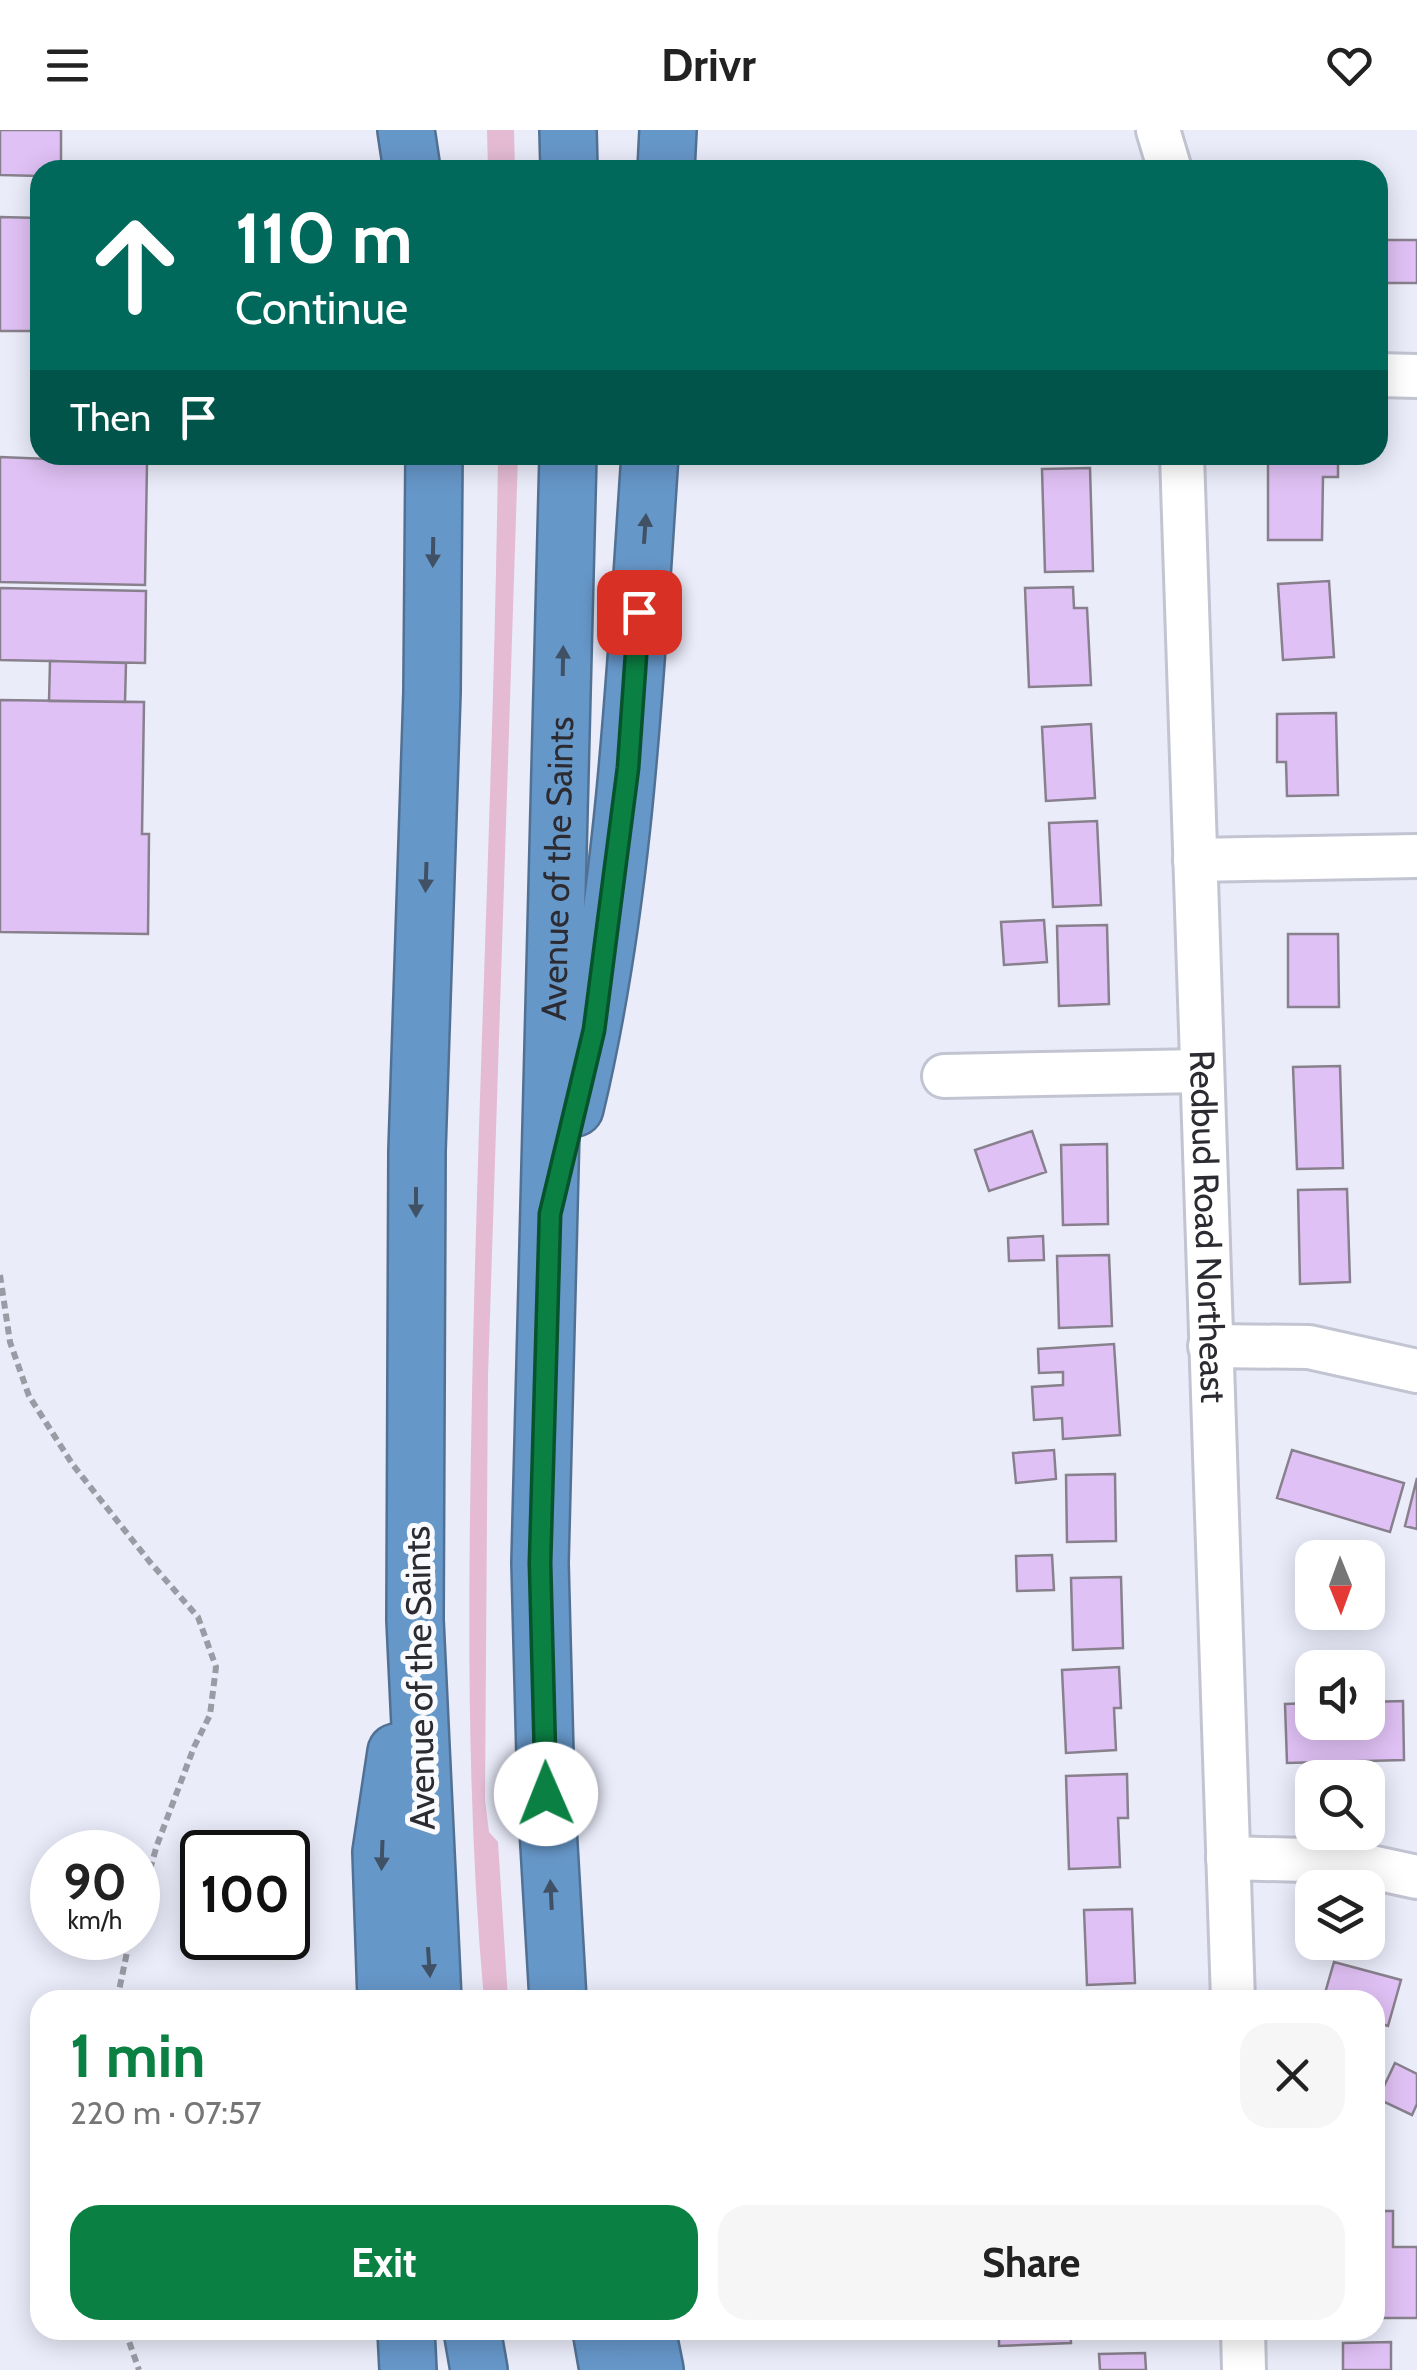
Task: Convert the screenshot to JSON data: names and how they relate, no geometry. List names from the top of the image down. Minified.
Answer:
{"streets":{"highway":["Avenue of the Saints"],"street":["Redbud Road Northeast"]},"north":"bottom","page":{"header":"Drivr","turn":["110 m","Continue"],"then":"Then","speed":"90 km/h","limit":"100","heading":["1 min","220 m · 07:57"],"buttons":["Exit","Share"]}}
